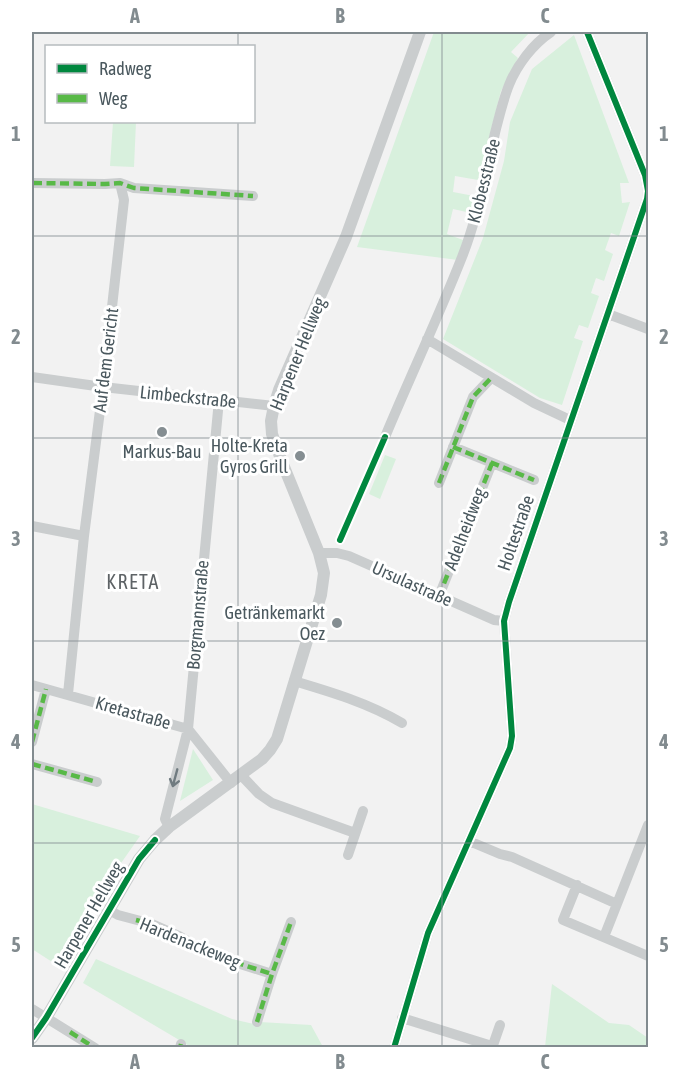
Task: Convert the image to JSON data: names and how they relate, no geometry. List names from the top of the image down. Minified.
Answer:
{"streets":{"street":["Klobesstraße","Harpener Hellweg","Auf dem Gericht","Limbeckstraße","Adelheidweg","Holtestraße","Ursulastraße","Borgmannstraße","Kretastraße","Hardenackeweg"]},"crossings":[["Harpener Hellweg","Limbeckstraße"],["Harpener Hellweg","Ursulastraße"],["Harpener Hellweg","Borgmannstraße"],["Harpener Hellweg","Kretastraße"],["Harpener Hellweg","Hardenackeweg"],["Auf dem Gericht","Limbeckstraße"],["Auf dem Gericht","Kretastraße"],["Limbeckstraße","Borgmannstraße"],["Adelheidweg","Ursulastraße"],["Holtestraße","Ursulastraße"],["Borgmannstraße","Kretastraße"]],"districts":["KRETA"],"places":["Markus-Bau","Holte-Kreta Gyros Grill","Getränkemarkt Oez"],"legend":["Radweg","Weg"],"grid":{"columns":["A","B","C"],"rows":["1","2","3","4","5"]}}
